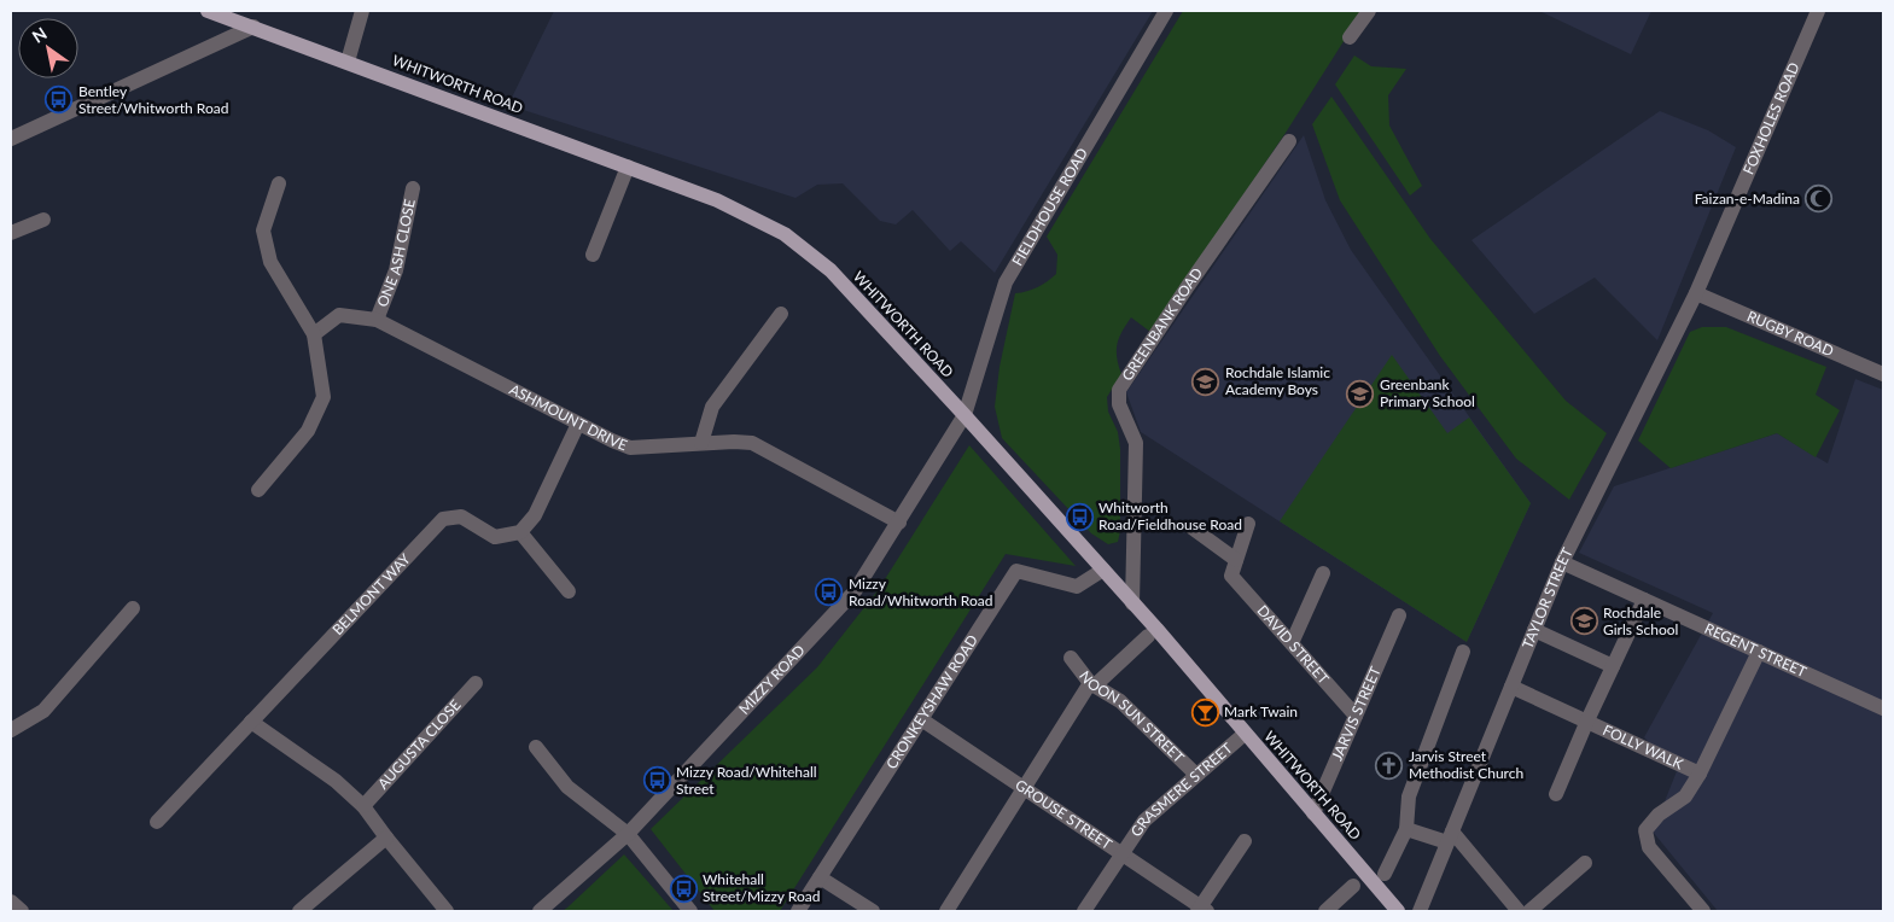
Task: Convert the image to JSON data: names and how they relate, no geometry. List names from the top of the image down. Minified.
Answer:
{"streets":{"main road":["WHITWORTH ROAD"],"street":["FOXHOLES ROAD","FIELDHOUSE ROAD","ONE ASH CLOSE","GREENBANK ROAD","RUGBY ROAD","ASHMOUNT DRIVE","BELMONT WAY","TAYLOR STREET","DAVID STREET","REGENT STREET","MIZZY ROAD","CRONKEYSHAW ROAD","JARVIS STREET","NOON SUN STREET","AUGUSTA CLOSE","FOLLY WALK","GRASMERE STREET","GROUSE STREET"]},"crossings":[["WHITWORTH ROAD","FIELDHOUSE ROAD"],["WHITWORTH ROAD","GREENBANK ROAD"],["WHITWORTH ROAD","MIZZY ROAD"],["WHITWORTH ROAD","CRONKEYSHAW ROAD"],["WHITWORTH ROAD","JARVIS STREET"],["WHITWORTH ROAD","GRASMERE STREET"],["FOXHOLES ROAD","RUGBY ROAD"],["FOXHOLES ROAD","TAYLOR STREET"],["FIELDHOUSE ROAD","MIZZY ROAD"],["ONE ASH CLOSE","ASHMOUNT DRIVE"],["RUGBY ROAD","TAYLOR STREET"],["ASHMOUNT DRIVE","MIZZY ROAD"],["TAYLOR STREET","REGENT STREET"],["TAYLOR STREET","FOLLY WALK"],["DAVID STREET","JARVIS STREET"],["CRONKEYSHAW ROAD","GROUSE STREET"],["NOON SUN STREET","GRASMERE STREET"],["GRASMERE STREET","GROUSE STREET"]],"places":{"bus stop":["Bentley Street/Whitworth Road","Whitworth Road/Fieldhouse Road","Mizzy Road/Whitworth Road","Mizzy Road/Whitehall Street","Whitehall Street/Mizzy Road"],"mosque":["Faizan-e-Madina"],"school or university":["Rochdale Islamic Academy Boys","Greenbank Primary School","Rochdale Girls School"],"bar":["Mark Twain"],"church":["Jarvis Street Methodist Church"]},"north":"top left"}
